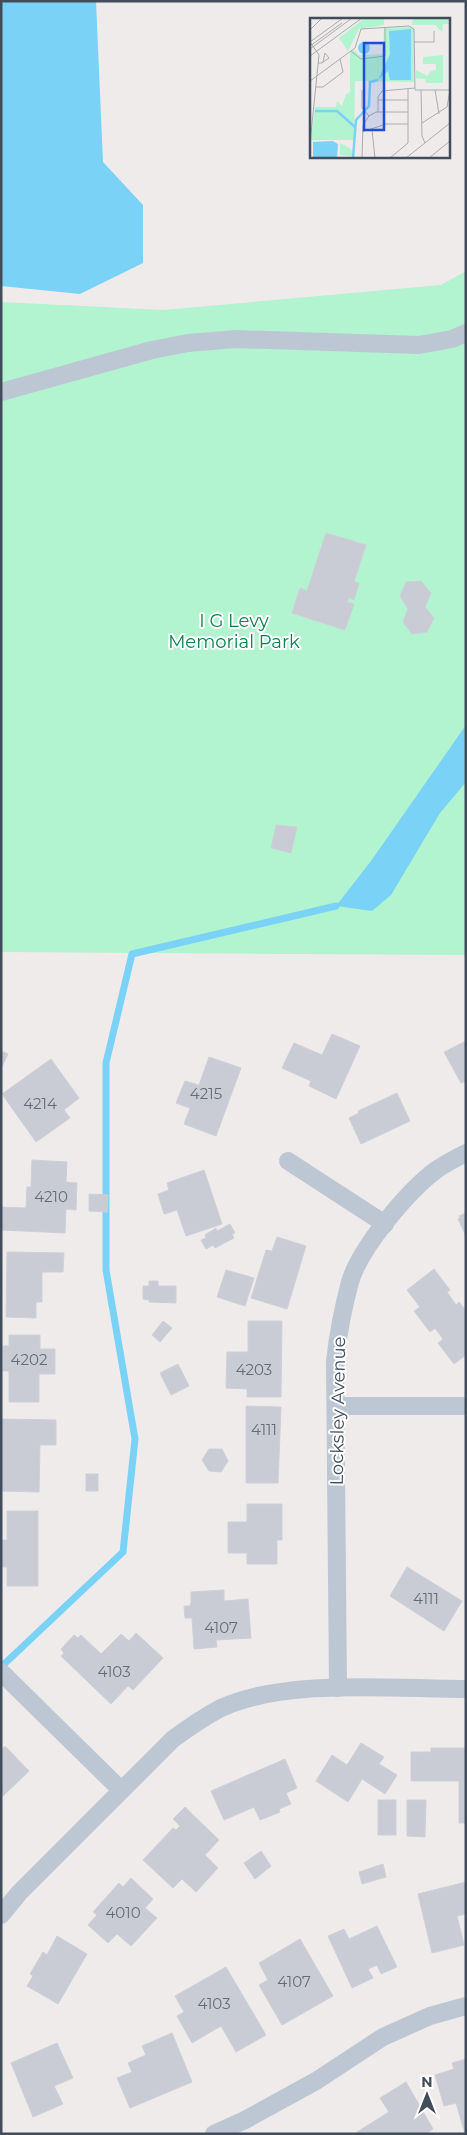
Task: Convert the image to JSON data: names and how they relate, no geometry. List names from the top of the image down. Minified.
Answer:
{"streets":{"street":["Locksley Avenue"]},"parks":["I G Levy Memorial Park"],"house_numbers":["4215","4214","4210","4202","4203","4111","4111","4107","4103","4010","4107","4103"],"north":"top"}
